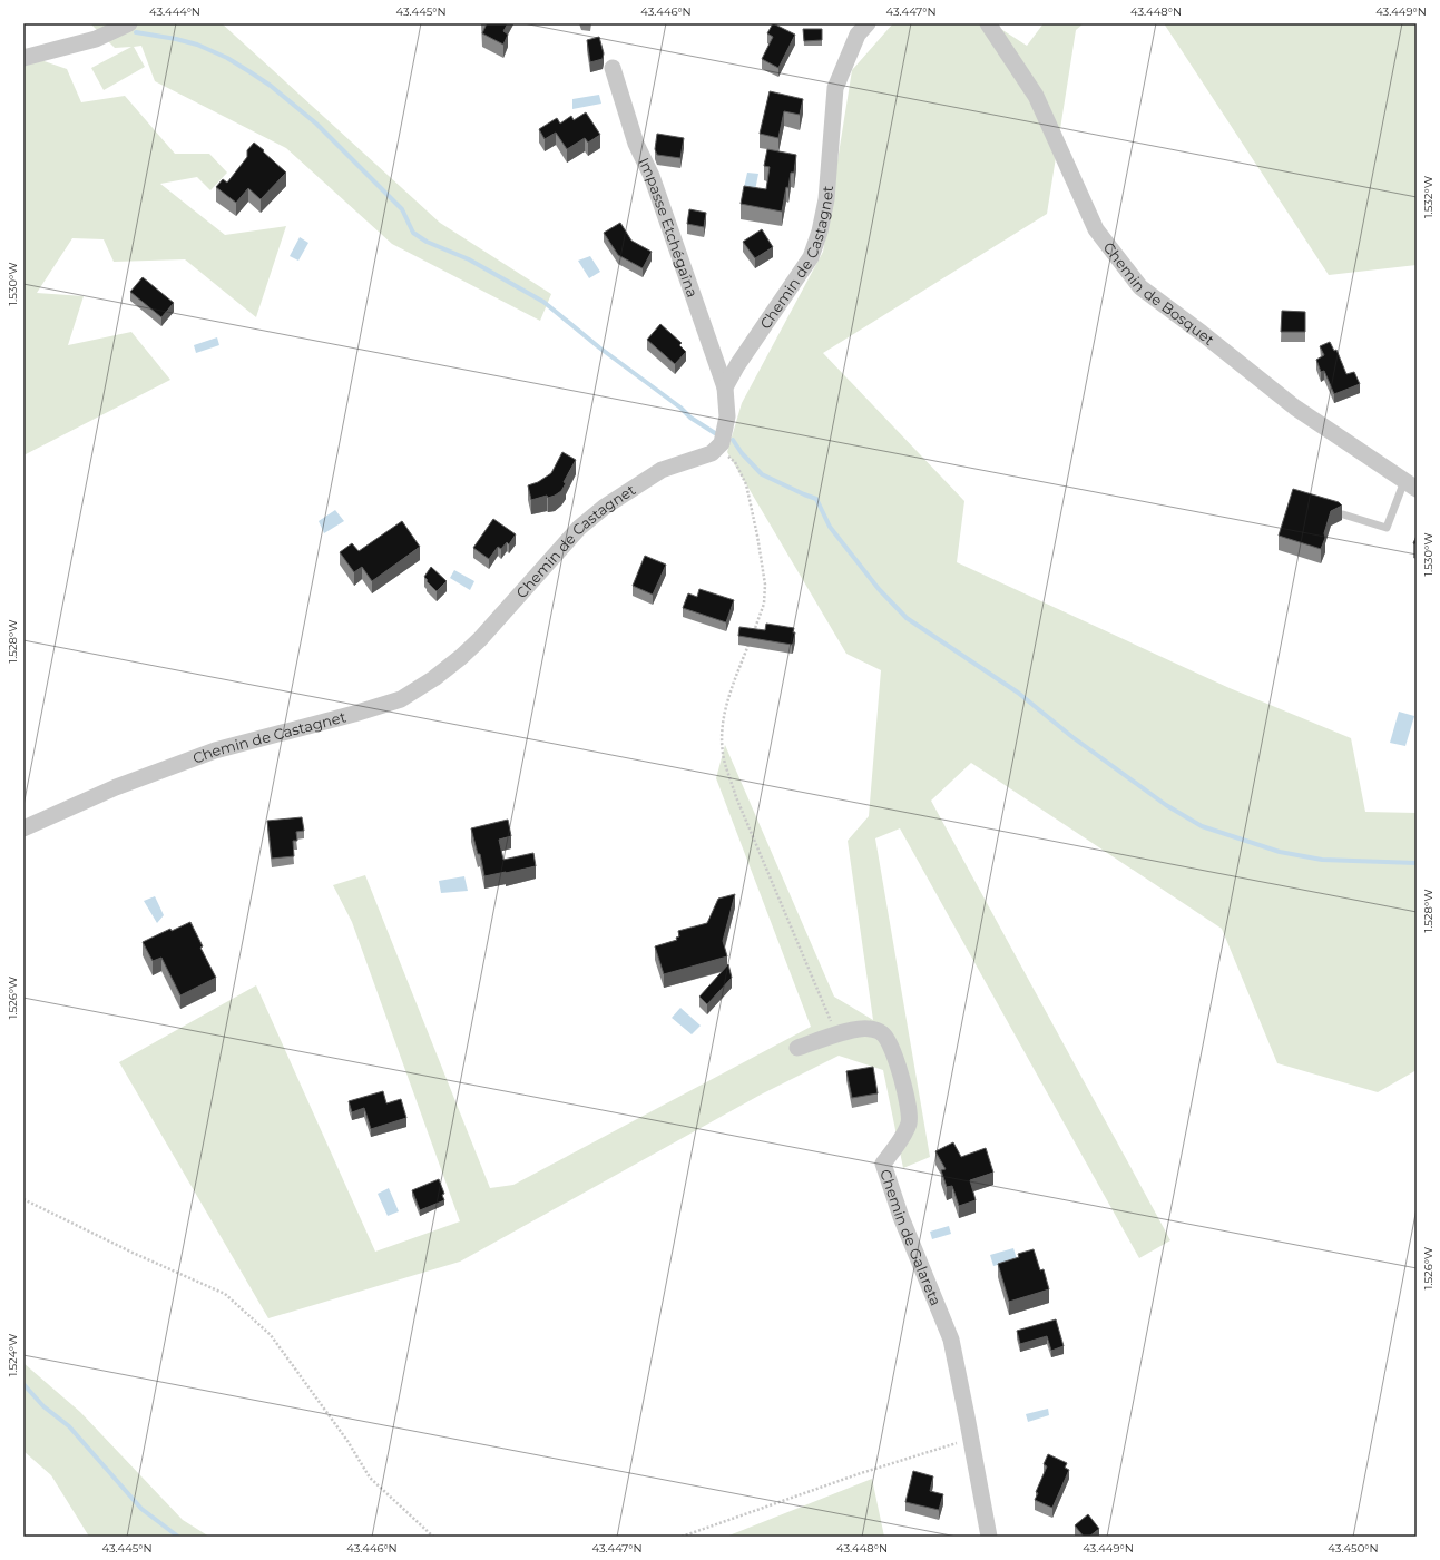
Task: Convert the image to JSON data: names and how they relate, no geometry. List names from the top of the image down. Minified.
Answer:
{"streets":{"street":["Impasse Etchégaïna","Chemin de Castagnet","Chemin de Bosquet","Chemin de Galareta"]},"crossings":[["Impasse Etchégaïna","Chemin de Castagnet"]],"coordinates":["43.444°N","43.445°N","43.446°N","43.447°N","43.448°N","43.449°N","1.532°W","1.530°W","1.528°W","1.526°W","1.524°W","43.450°N"]}
